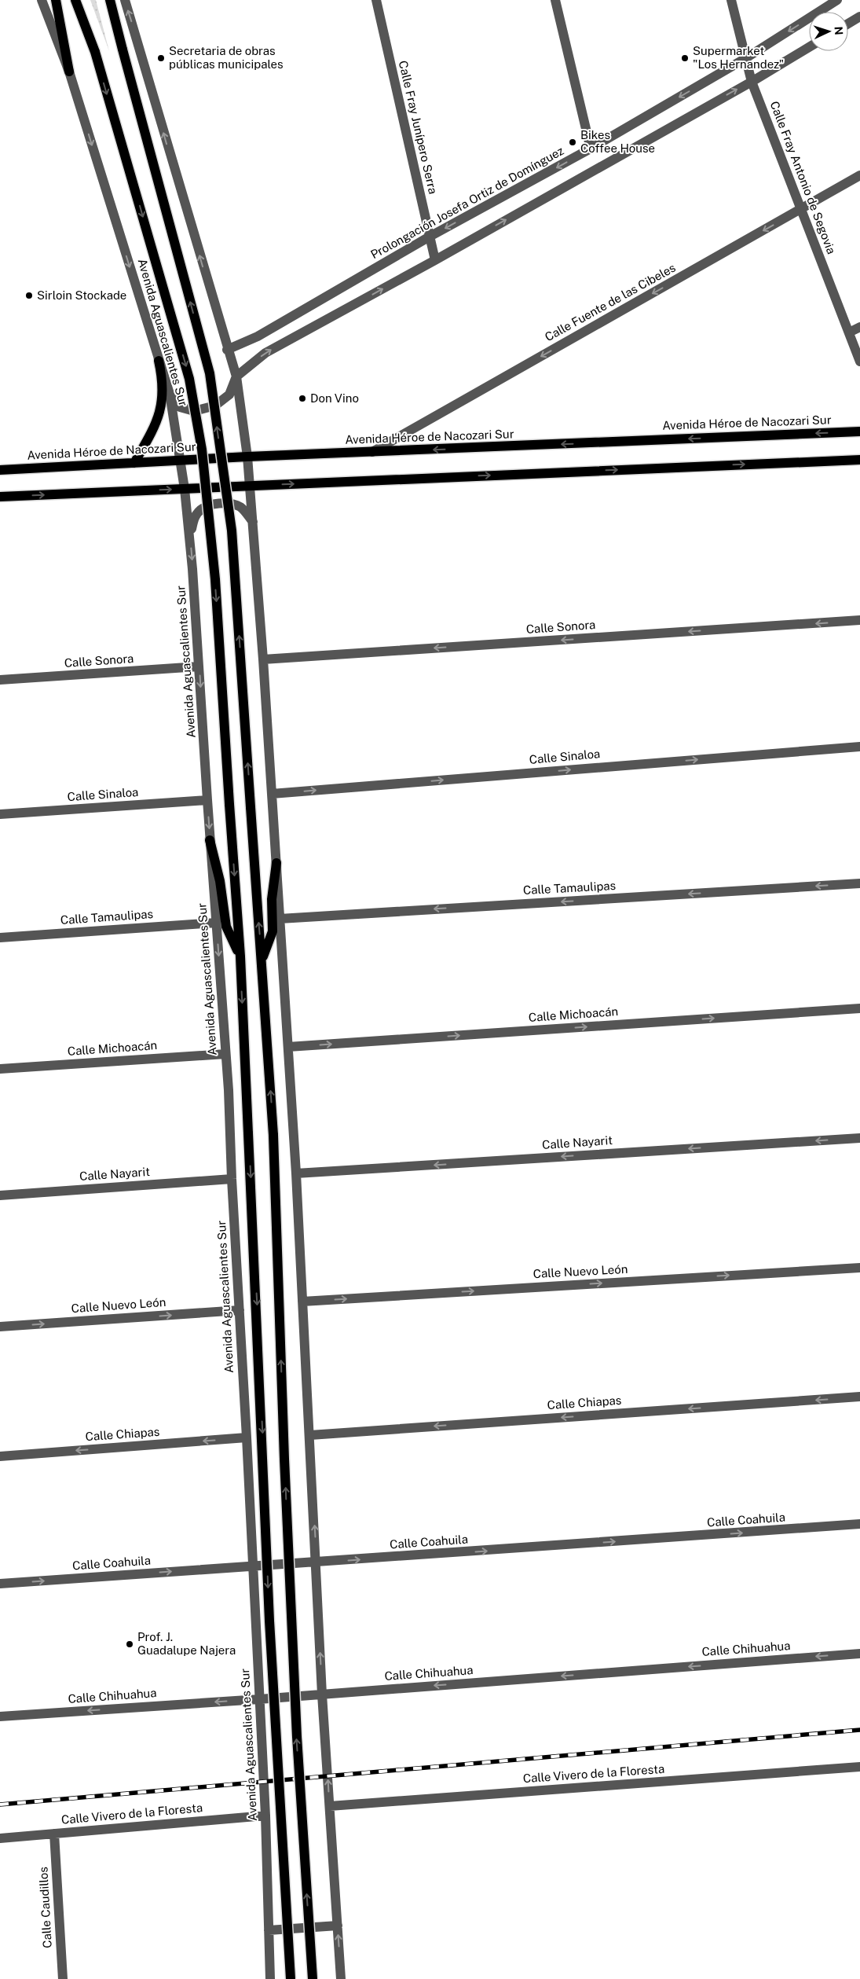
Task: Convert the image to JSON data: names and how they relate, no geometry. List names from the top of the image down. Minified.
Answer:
{"streets":{"main road":["Avenida Aguascalientes Sur","Avenida Héroe de Nacozari Sur"],"street":["Calle Fray Junípero Serra","Calle Fray Antonio de Segovia","Prolongación Josefa Ortiz de Domínguez","Calle Fuente de las Cibeles","Calle Sonora","Calle Sinaloa","Calle Tamaulipas","Calle Michoacán","Calle Nayarit","Calle Nuevo León","Calle Chiapas","Calle Coahuila","Calle Chihuahua","Calle Vivero de la Floresta","Calle Caudillos"]},"crossings":[["Calle Fray Junípero Serra","Prolongación Josefa Ortiz de Domínguez"],["Calle Fray Antonio de Segovia","Prolongación Josefa Ortiz de Domínguez"],["Calle Fray Antonio de Segovia","Calle Fuente de las Cibeles"],["Calle Fuente de las Cibeles","Avenida Héroe de Nacozari Sur"],["Avenida Aguascalientes Sur","Avenida Héroe de Nacozari Sur"],["Avenida Aguascalientes Sur","Calle Sonora"],["Avenida Aguascalientes Sur","Calle Sinaloa"],["Avenida Aguascalientes Sur","Calle Tamaulipas"],["Avenida Aguascalientes Sur","Calle Michoacán"],["Avenida Aguascalientes Sur","Calle Nayarit"],["Avenida Aguascalientes Sur","Calle Nuevo León"],["Avenida Aguascalientes Sur","Calle Chiapas"],["Avenida Aguascalientes Sur","Calle Coahuila"],["Avenida Aguascalientes Sur","Calle Chihuahua"],["Avenida Aguascalientes Sur","Calle Vivero de la Floresta"],["Calle Vivero de la Floresta","Calle Caudillos"]],"one_way":["Calle Fuente de las Cibeles","Calle Sonora","Calle Sinaloa","Calle Tamaulipas","Calle Michoacán","Calle Nayarit","Calle Nuevo León","Calle Chiapas","Calle Coahuila","Calle Chihuahua"],"places":["Secretaria de obras públicas municipales","Supermarket \"Los Hernandez\"","Bikes Coffee House","Sirloin Stockade","Don Vino","Prof. J. Guadalupe Najera"],"north":"right"}
